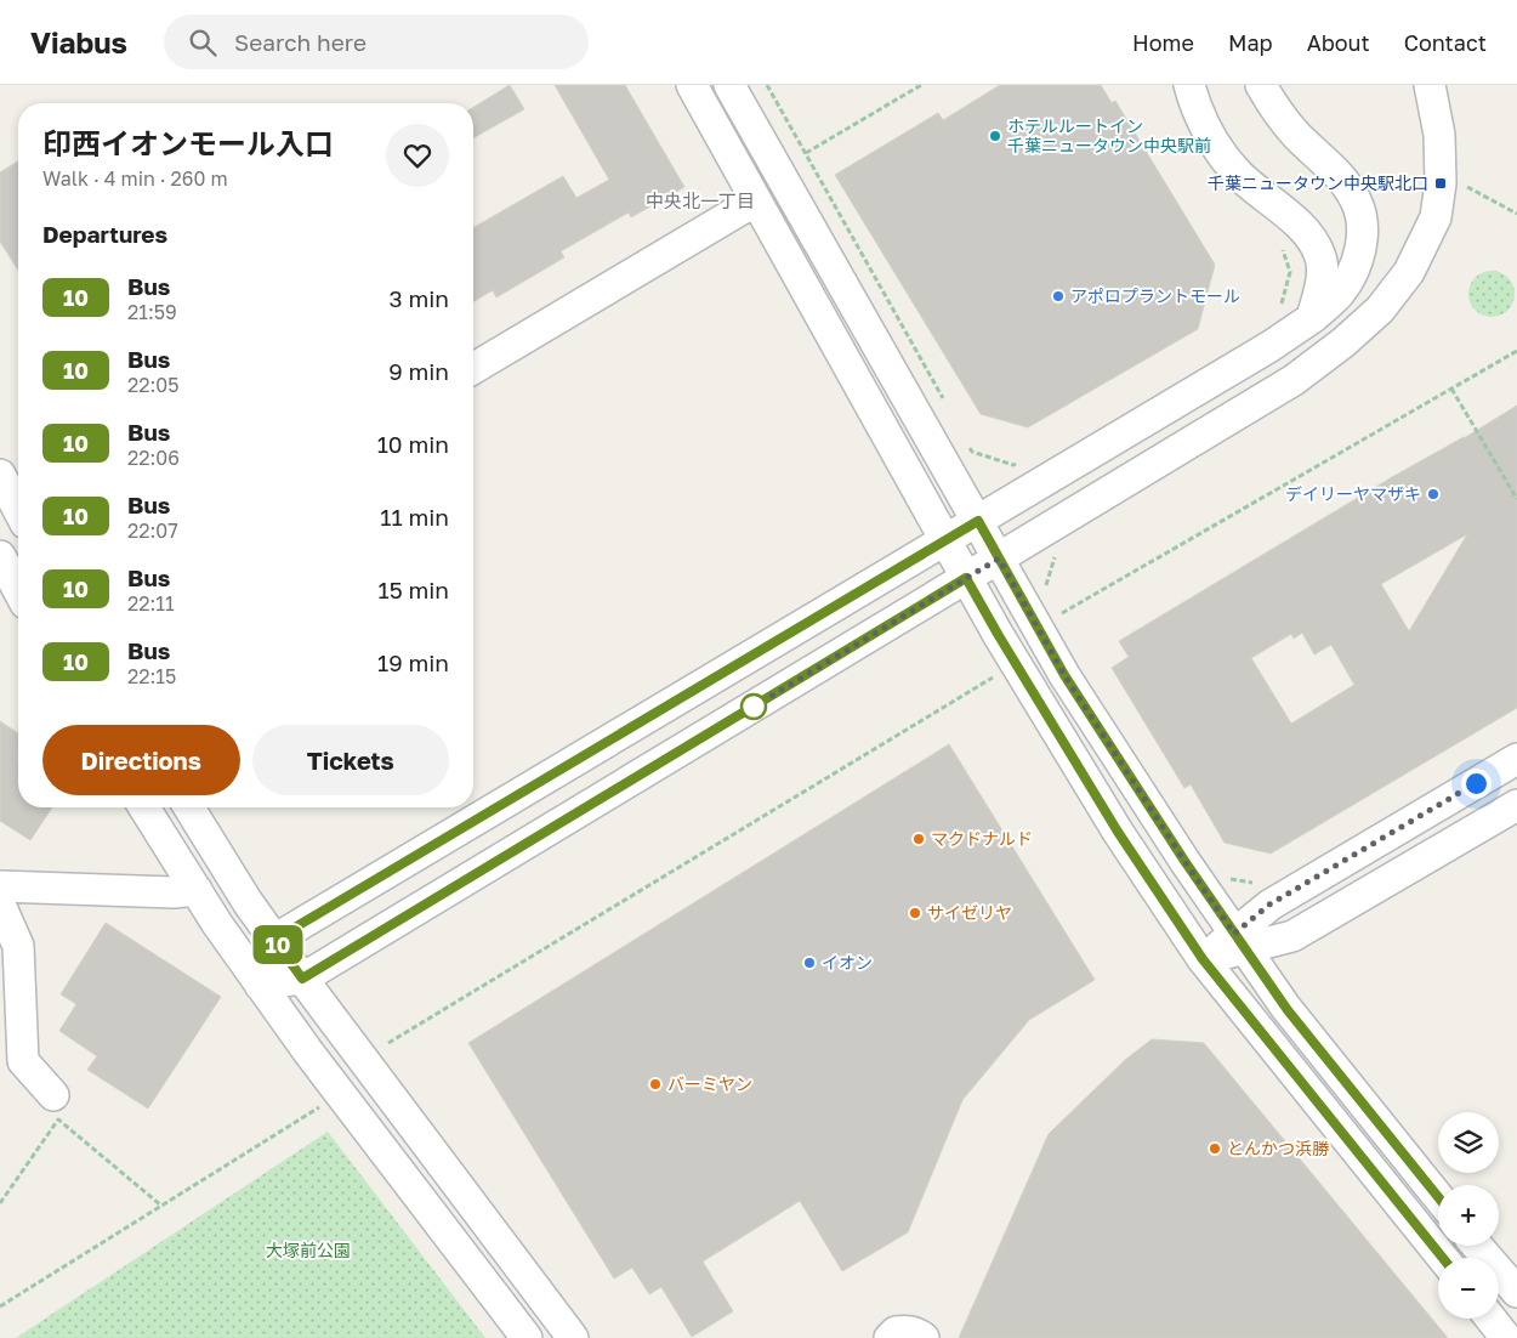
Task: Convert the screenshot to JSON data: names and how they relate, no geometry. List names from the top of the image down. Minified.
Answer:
{"districts":["中央北一丁目"],"parks":["大塚前公園"],"places":{"other":["ホテルルートイン 千葉ニュータウン中央駅前","アポロプラントモール","デイリーヤマザキ","マクドナルド","サイゼリヤ","イオン","バーミヤン","とんかつ浜勝"],"transit":["千葉ニュータウン中央駅北口"]},"lines":["bus line 10"],"page":{"header":"Viabus","search":"Search here","nav":["Home","Map","About","Contact"],"on_map":"10","heading":[["印西イオンモール入口","Walk · 4 min · 260 m"],"Departures"],"list":[{"mark":"10","name":"Bus","note":"21:59","value":"3 min"},{"mark":"10","name":"Bus","note":"22:05","value":"9 min"},{"mark":"10","name":"Bus","note":"22:06","value":"10 min"},{"mark":"10","name":"Bus","note":"22:07","value":"11 min"},{"mark":"10","name":"Bus","note":"22:11","value":"15 min"},{"mark":"10","name":"Bus","note":"22:15","value":"19 min"}],"buttons":["Directions","Tickets"],"map_buttons":["+","−"]}}
